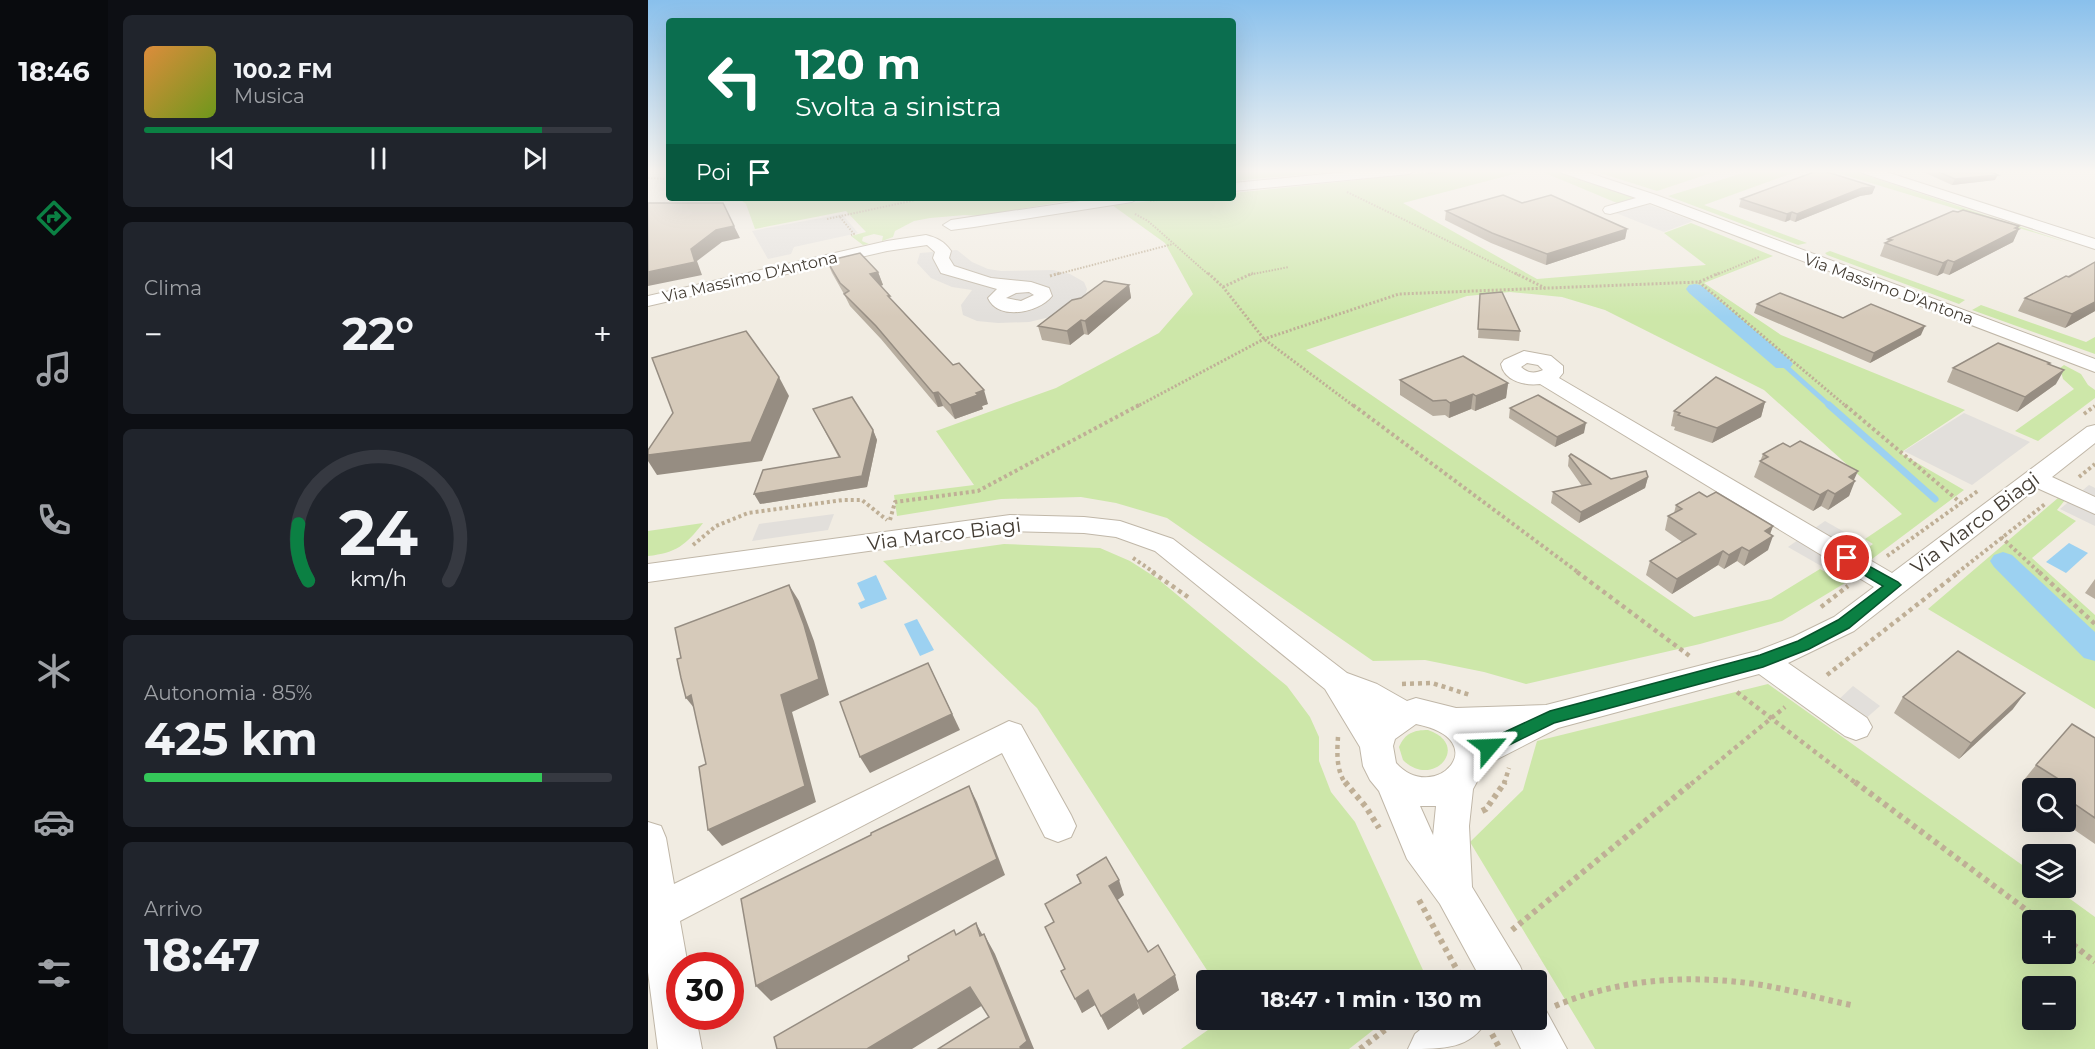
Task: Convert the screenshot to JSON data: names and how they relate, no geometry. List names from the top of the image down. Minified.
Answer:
{"streets":{"street":["Via Massimo D'Antona","Via Marco Biagi"]},"page":{"tabs":"18:46","turn":["120 m","Svolta a sinistra"],"song":["100.2 FM","Musica"],"then":"Poi","tile":["Clima",["Autonomia · 85%","425 km"],["Arrivo","18:47"]],"heat":["−","22°","+"],"map_buttons":["+","−"],"limit":"30","trip":"18:47 · 1 min · 130 m","gauge":["24","km/h"]}}
